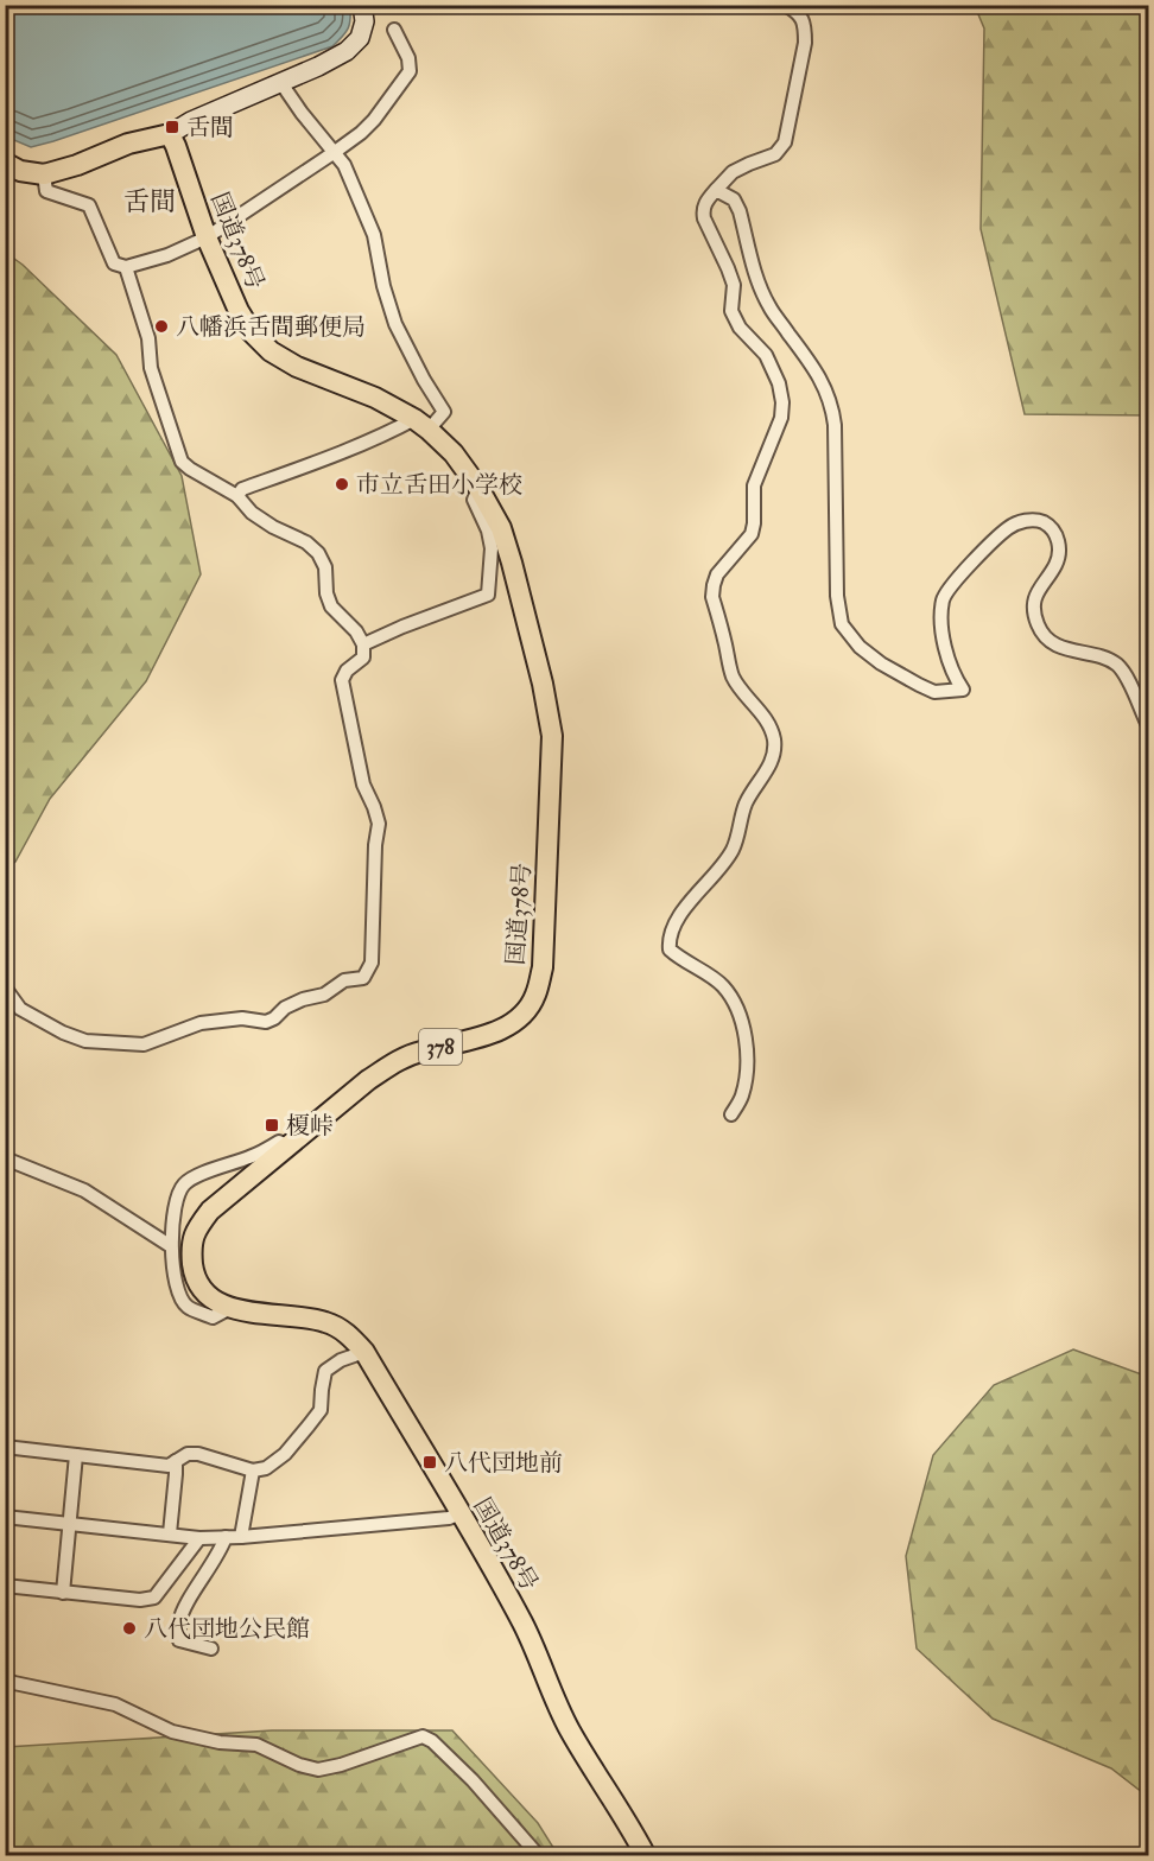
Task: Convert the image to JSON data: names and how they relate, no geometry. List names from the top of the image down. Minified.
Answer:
{"streets":{"highway":["国道378号","378"]},"districts":["舌間"],"places":{"transit":["舌間","榎峠","八代団地前"],"other":["八幡浜舌間郵便局","市立舌田小学校","八代団地公民館"]}}
